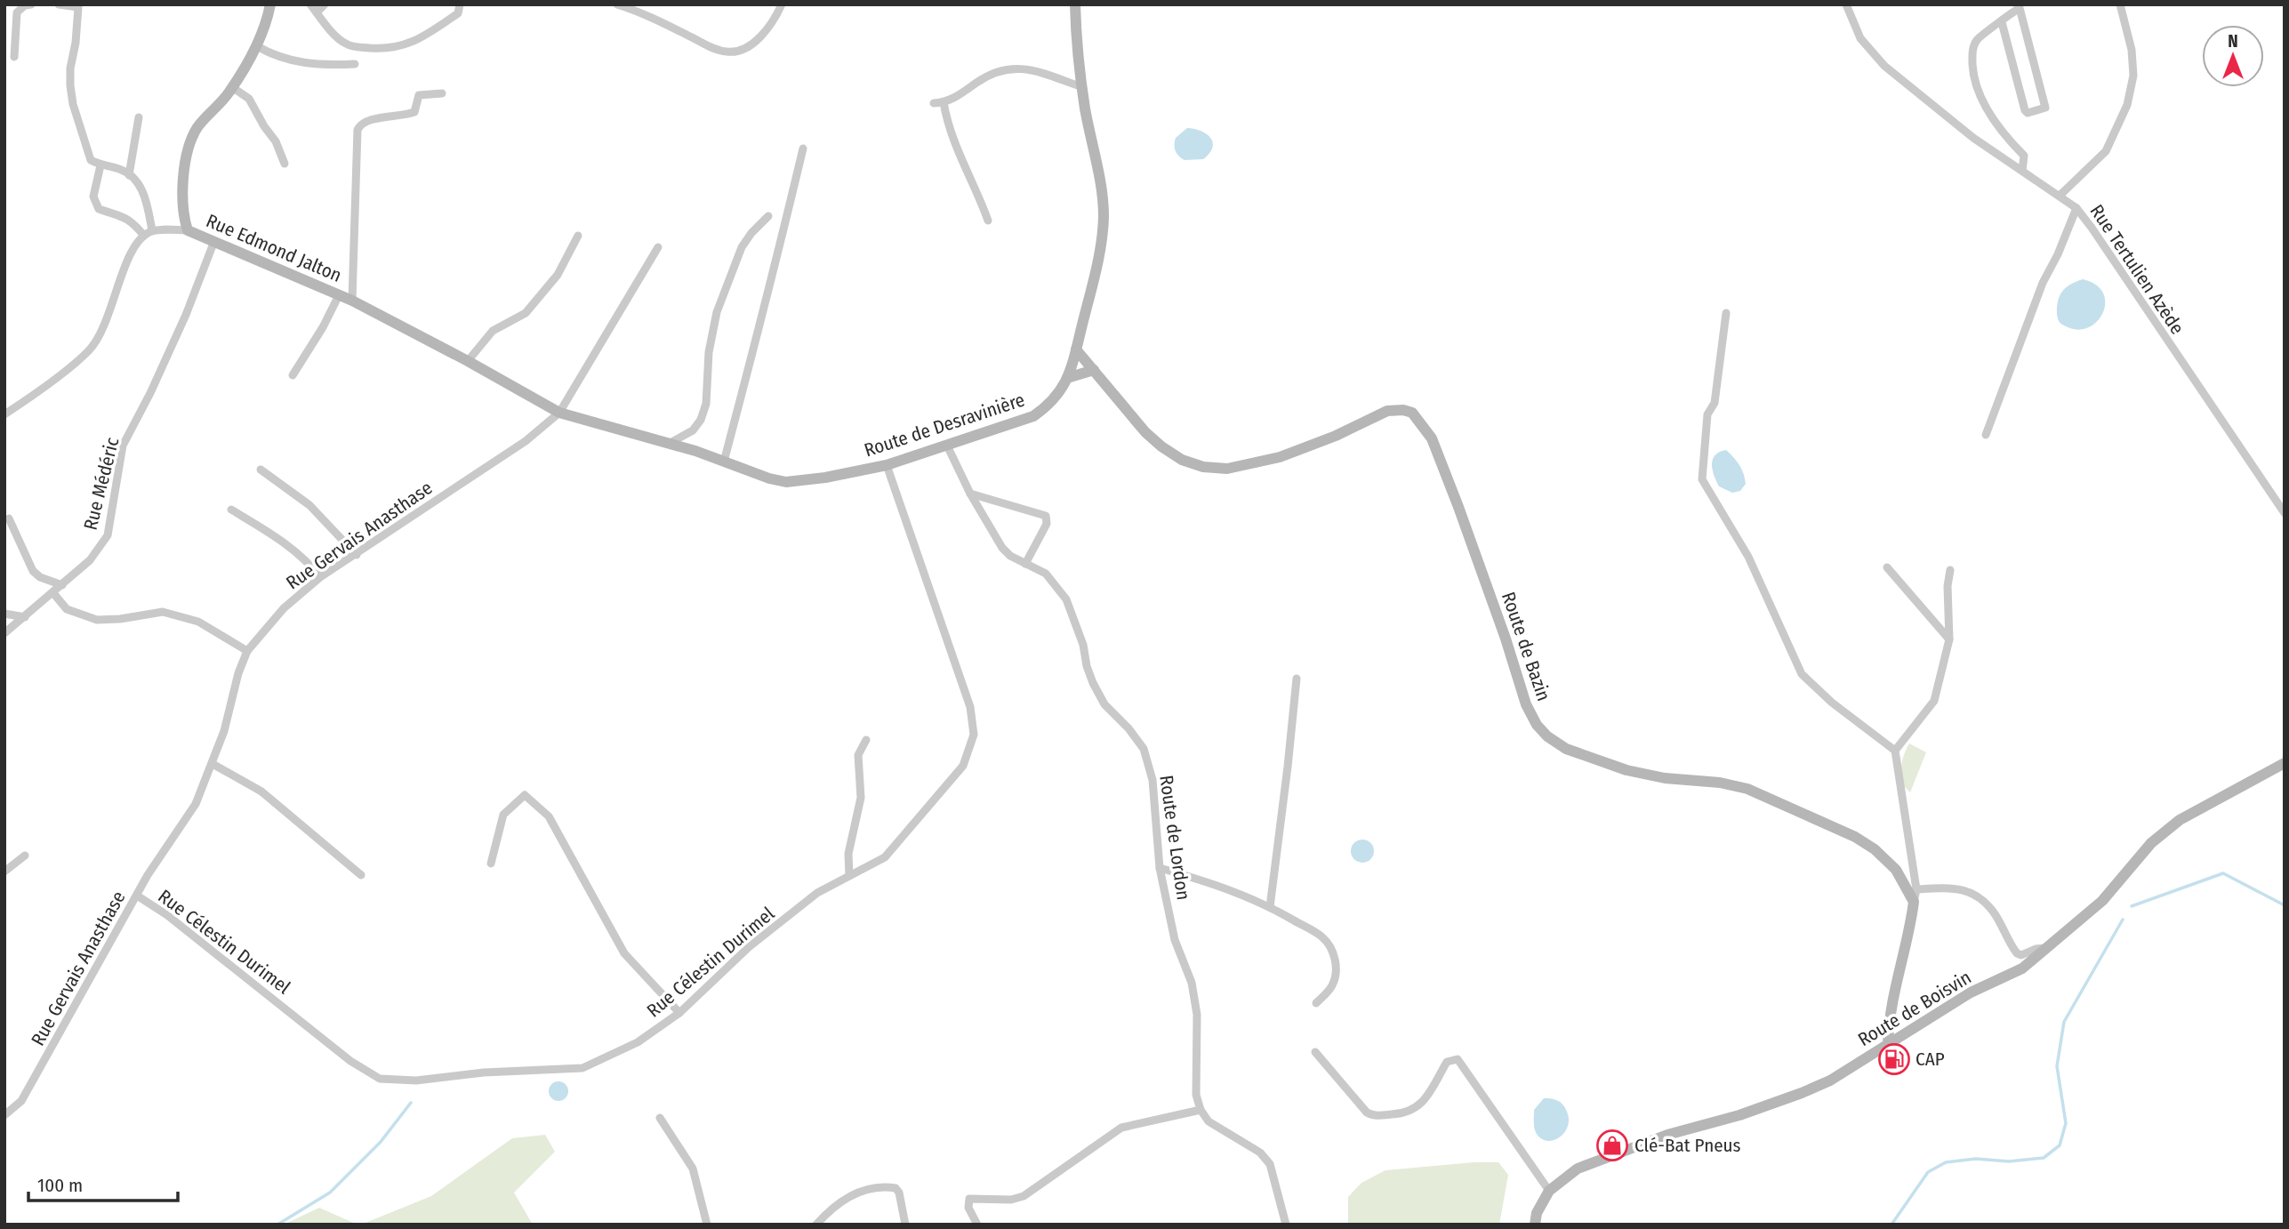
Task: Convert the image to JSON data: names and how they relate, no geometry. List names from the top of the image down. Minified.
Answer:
{"streets":{"street":["Rue Edmond Jalton","Rue Tertulien Azède","Route de Desravinière","Rue Médéric","Rue Gervais Anasthase","Route de Bazin","Route de Lordon","Rue Célestin Durimel","Route de Boisvin"]},"crossings":[["Rue Edmond Jalton","Route de Desravinière"],["Rue Edmond Jalton","Rue Médéric"],["Rue Edmond Jalton","Rue Gervais Anasthase"],["Route de Desravinière","Rue Gervais Anasthase"],["Route de Desravinière","Route de Bazin"],["Route de Desravinière","Route de Lordon"],["Route de Desravinière","Rue Célestin Durimel"],["Rue Gervais Anasthase","Rue Célestin Durimel"]],"places":{"fuel station":["CAP"],"shop":["Clé-Bat Pneus"]},"scale_bar":"100 m","north":"top"}
